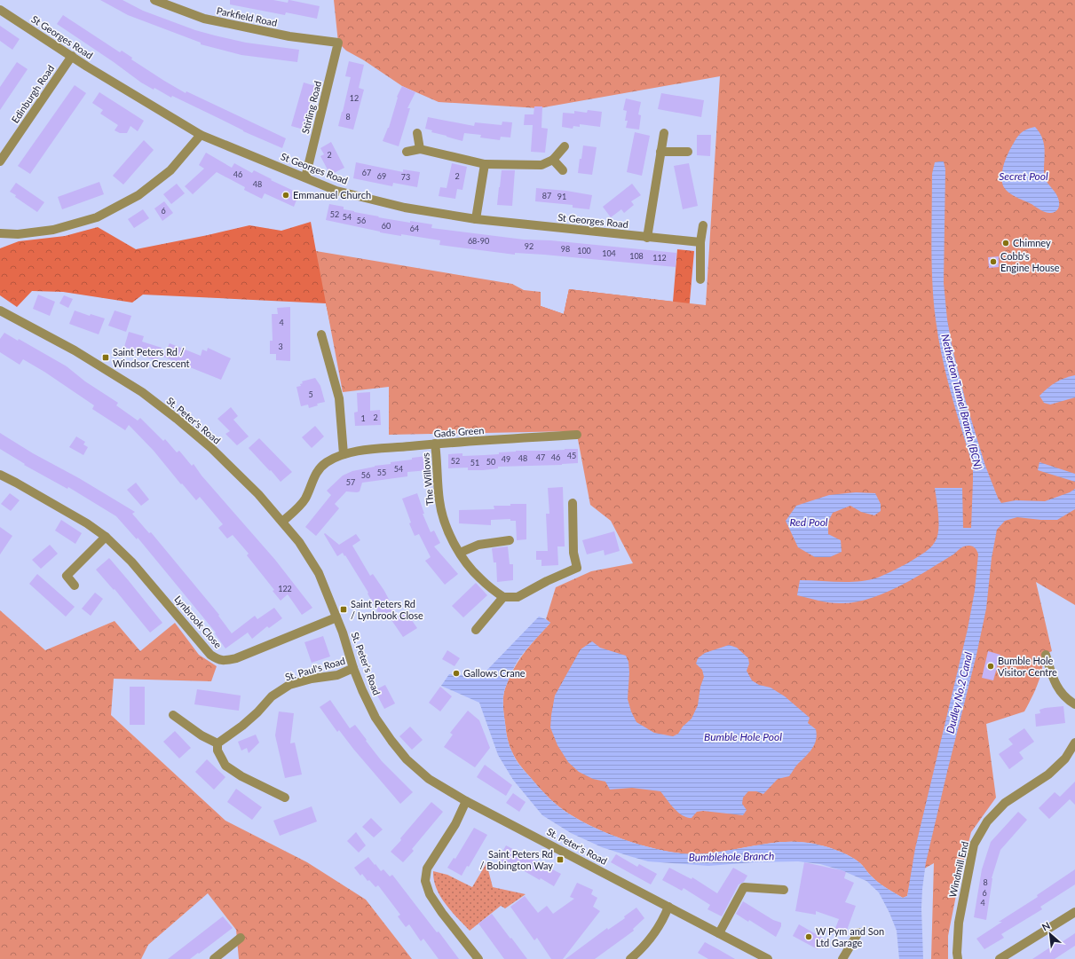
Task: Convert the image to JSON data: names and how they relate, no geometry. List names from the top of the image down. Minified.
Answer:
{"streets":{"street":["Parkfield Road","St Georges Road","Edinburgh Road","Stirling Road","St. Peter's Road","Gads Green","The Willows","Lynbrook Close","St. Paul's Road","Windmill End"]},"crossings":[["Parkfield Road","Stirling Road"],["St Georges Road","Edinburgh Road"],["St Georges Road","Stirling Road"],["St. Peter's Road","Gads Green"],["St. Peter's Road","Lynbrook Close"],["St. Peter's Road","St. Paul's Road"],["Gads Green","The Willows"]],"water":["Secret Pool","Netherton Tunnel Branch (BCN)","Red Pool","Dudley No.2 Canal","Bumble Hole Pool","Bumblehole Branch"],"places":{"other":["Emmanuel Church","Chimney","Cobb's Engine House","Bumble Hole Visitor Centre","Gallows Crane","W Pym and Son Ltd Garage"],"transit":["Saint Peters Rd / Windsor Crescent","Saint Peters Rd / Lynbrook Close","Saint Peters Rd / Bobington Way"]},"house_numbers":["12","8","2","67","46","69","2","73","48","87","91","6","52","54","56","60","64","68-90","92","98","100","104","108","112","4","3","5","2","1","45","47","46","48","49","52","50","51","54","55","56","57","122","8","6","4"],"north":"top left"}
